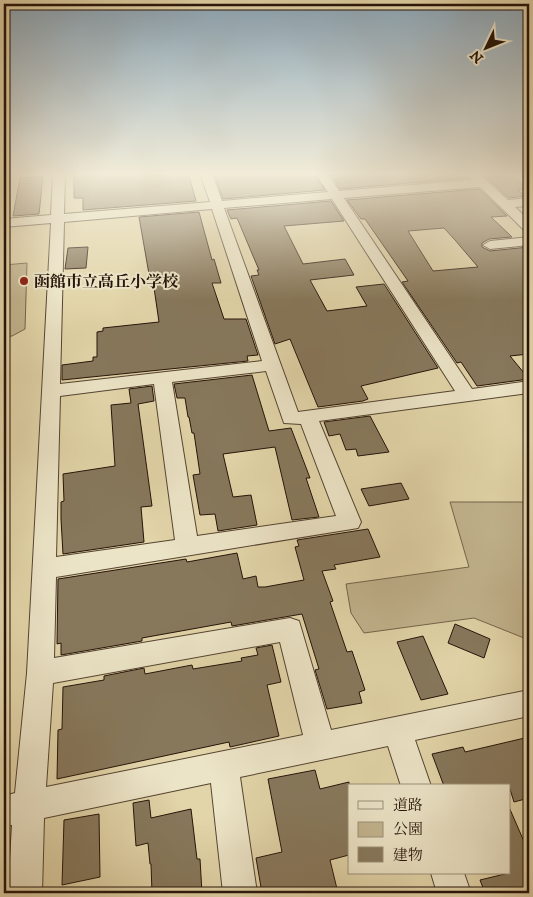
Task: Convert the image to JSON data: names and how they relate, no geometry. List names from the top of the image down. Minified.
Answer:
{"places":["函館市立高丘小学校"],"legend":["道路","公園","建物"],"north":"bottom left"}
